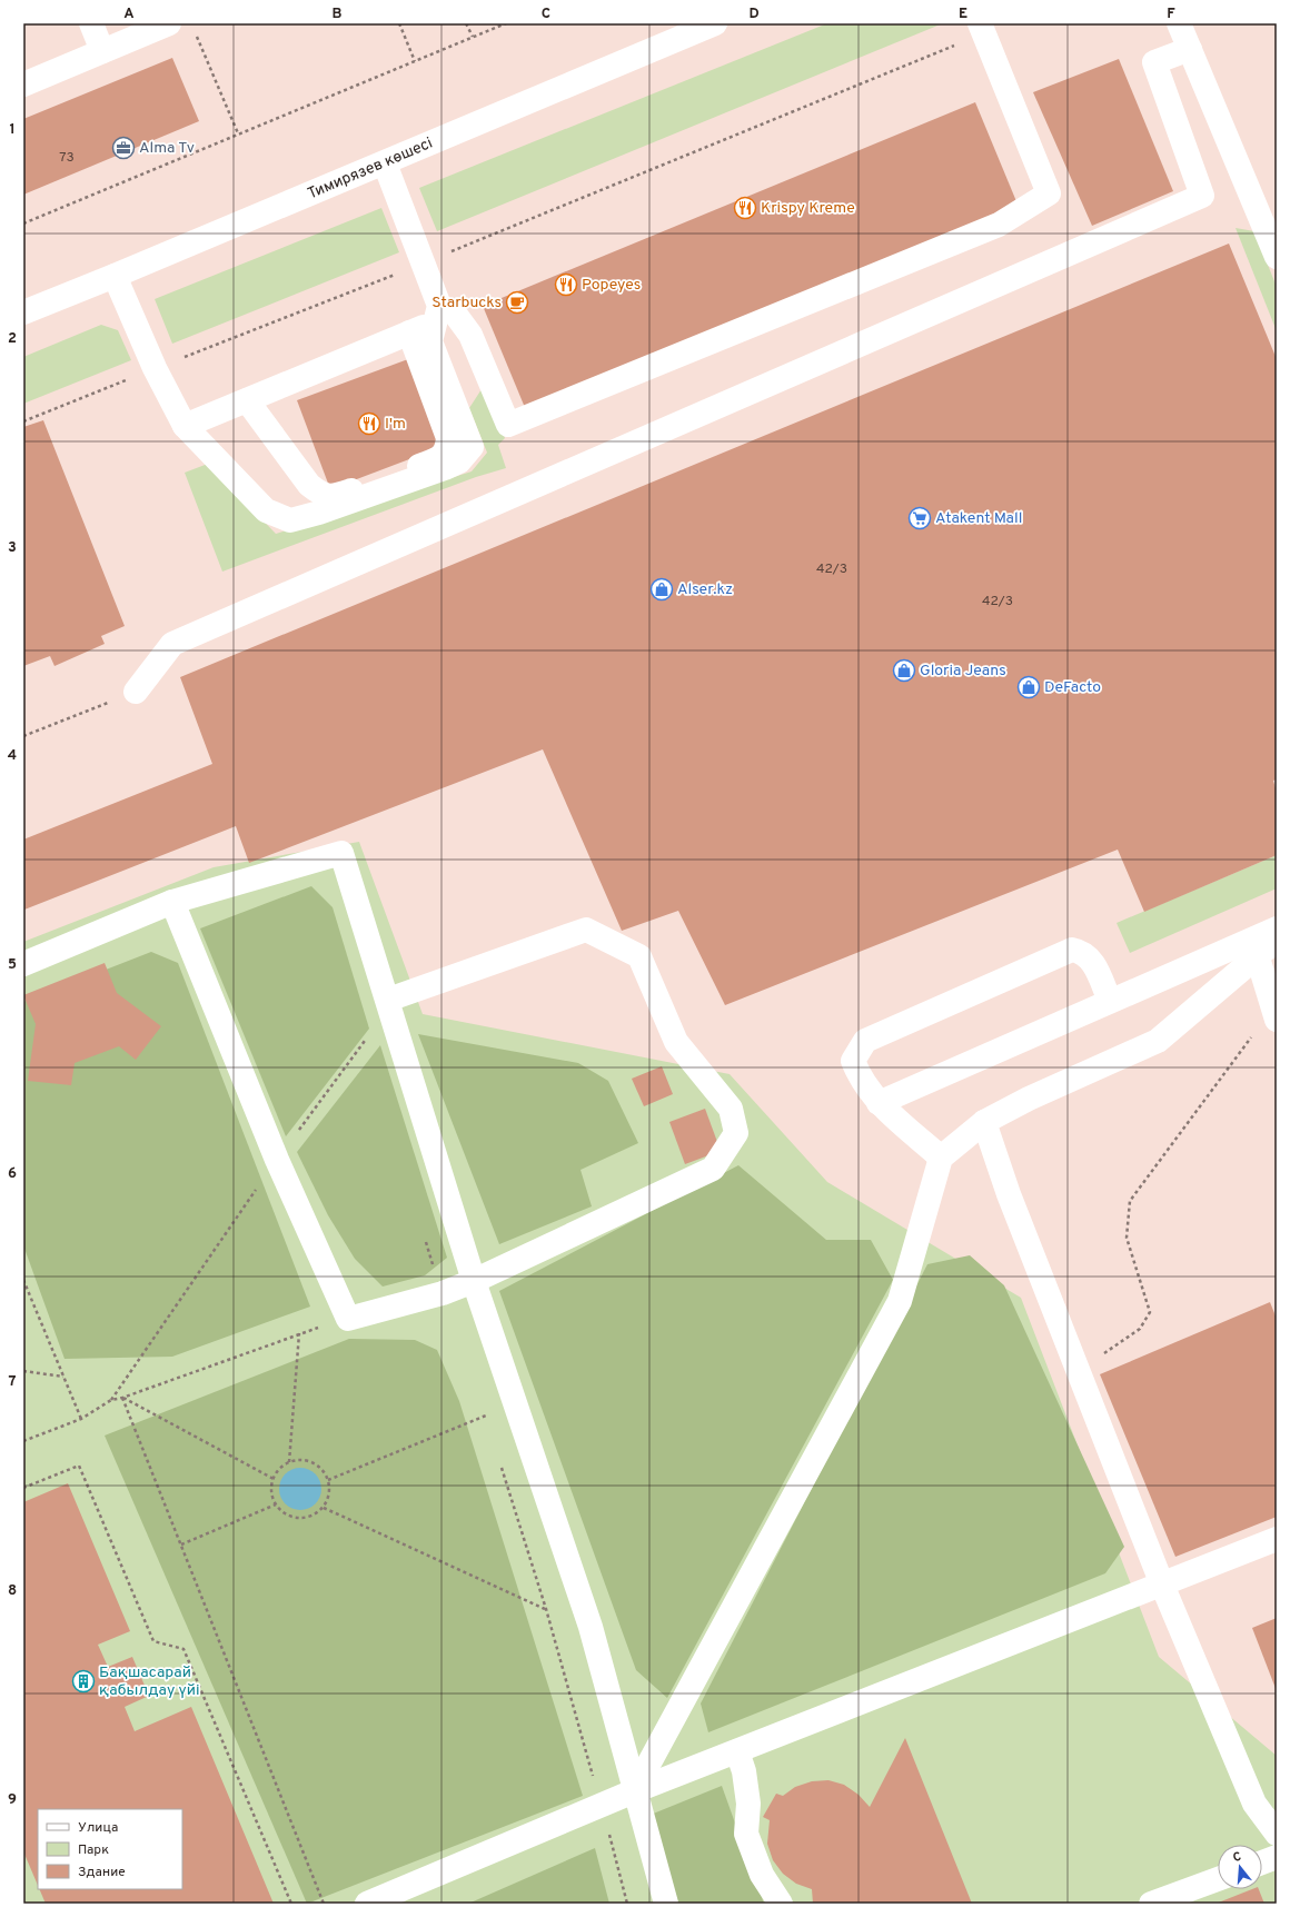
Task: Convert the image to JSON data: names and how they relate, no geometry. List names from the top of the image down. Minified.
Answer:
{"streets":{"street":["Тимирязев көшесі"]},"places":{"office":["Alma Tv"],"restaurant":["Krispy Kreme","Popeyes","I'm"],"cafe":["Starbucks"],"supermarket":["Atakent Mall"],"shop":["Alser.kz","Gloria Jeans","DeFacto"],"building":["Бақшасарай қабылдау үйі"]},"house_numbers":["73","42/3","42/3"],"legend":["Улица","Парк","Здание"],"north":"top","grid":{"columns":["A","B","C","D","E","F"],"rows":["1","2","3","4","5","6","7","8","9"]}}
